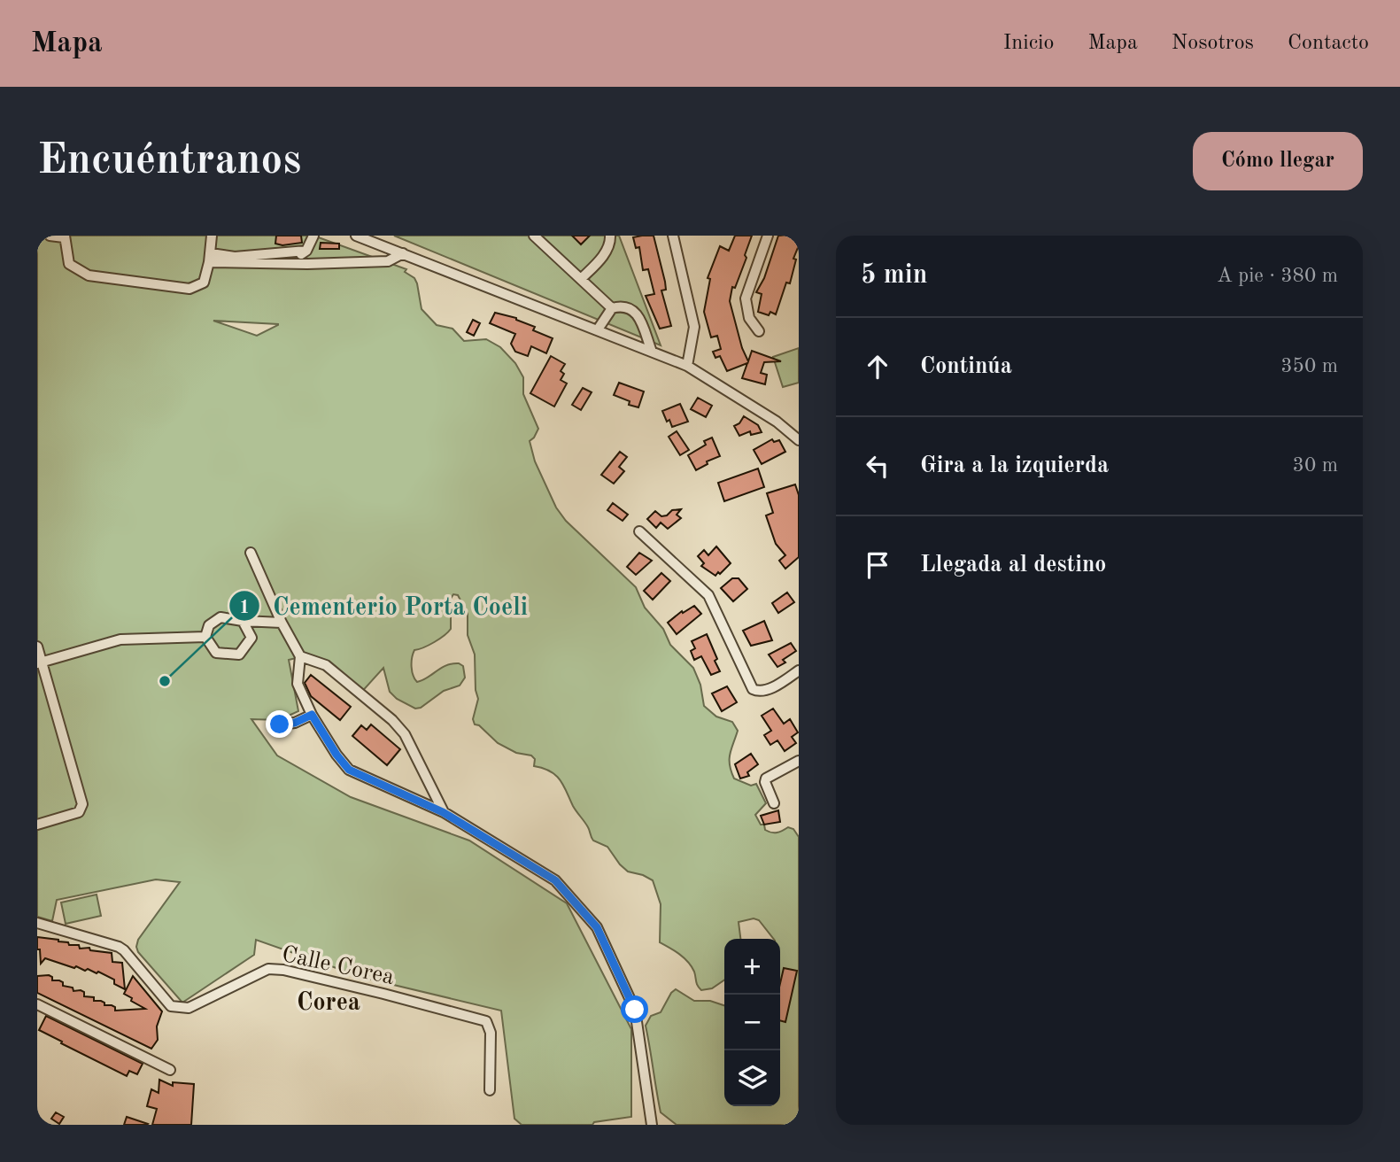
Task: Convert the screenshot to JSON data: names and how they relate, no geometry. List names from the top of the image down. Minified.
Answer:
{"streets":{"street":["Calle Corea"]},"districts":["Corea"],"places":["Cementerio Porta Coeli"],"page":{"header":"Mapa","nav":["Inicio","Mapa","Nosotros","Contacto"],"buttons":"Cómo llegar","title":"Encuéntranos","heading":["5 min","A pie · 380 m"],"list":[["Continúa","350 m"],["Gira a la izquierda","30 m"],"Llegada al destino"],"map_buttons":["+","−"]}}
